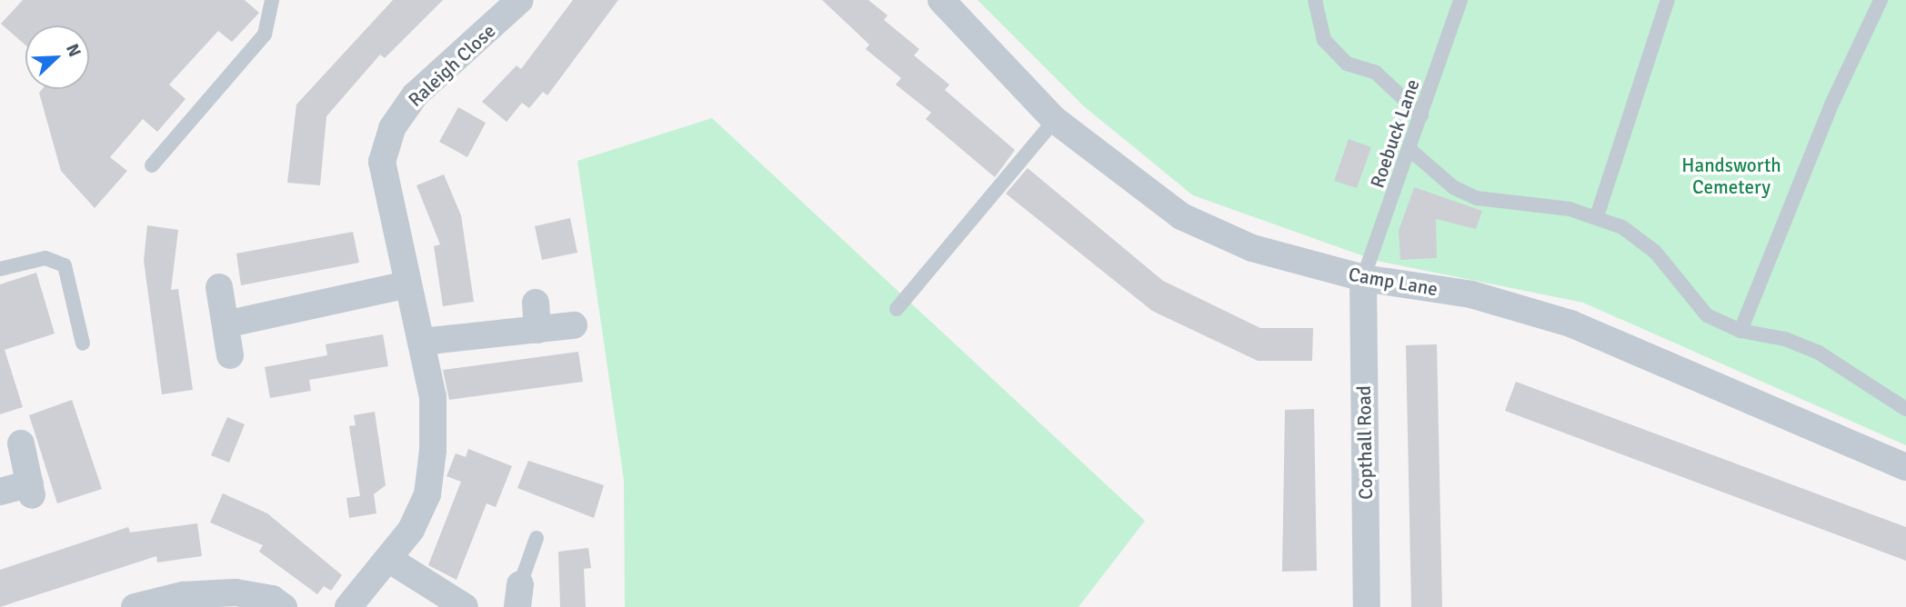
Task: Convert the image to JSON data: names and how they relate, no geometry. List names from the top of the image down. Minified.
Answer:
{"streets":{"street":["Raleigh Close","Camp Lane","Copthall Road"],"lane":["Roebuck Lane"]},"crossings":[["Roebuck Lane","Camp Lane"],["Roebuck Lane","Copthall Road"],["Camp Lane","Copthall Road"]],"parks":["Handsworth Cemetery"],"north":"top right"}
